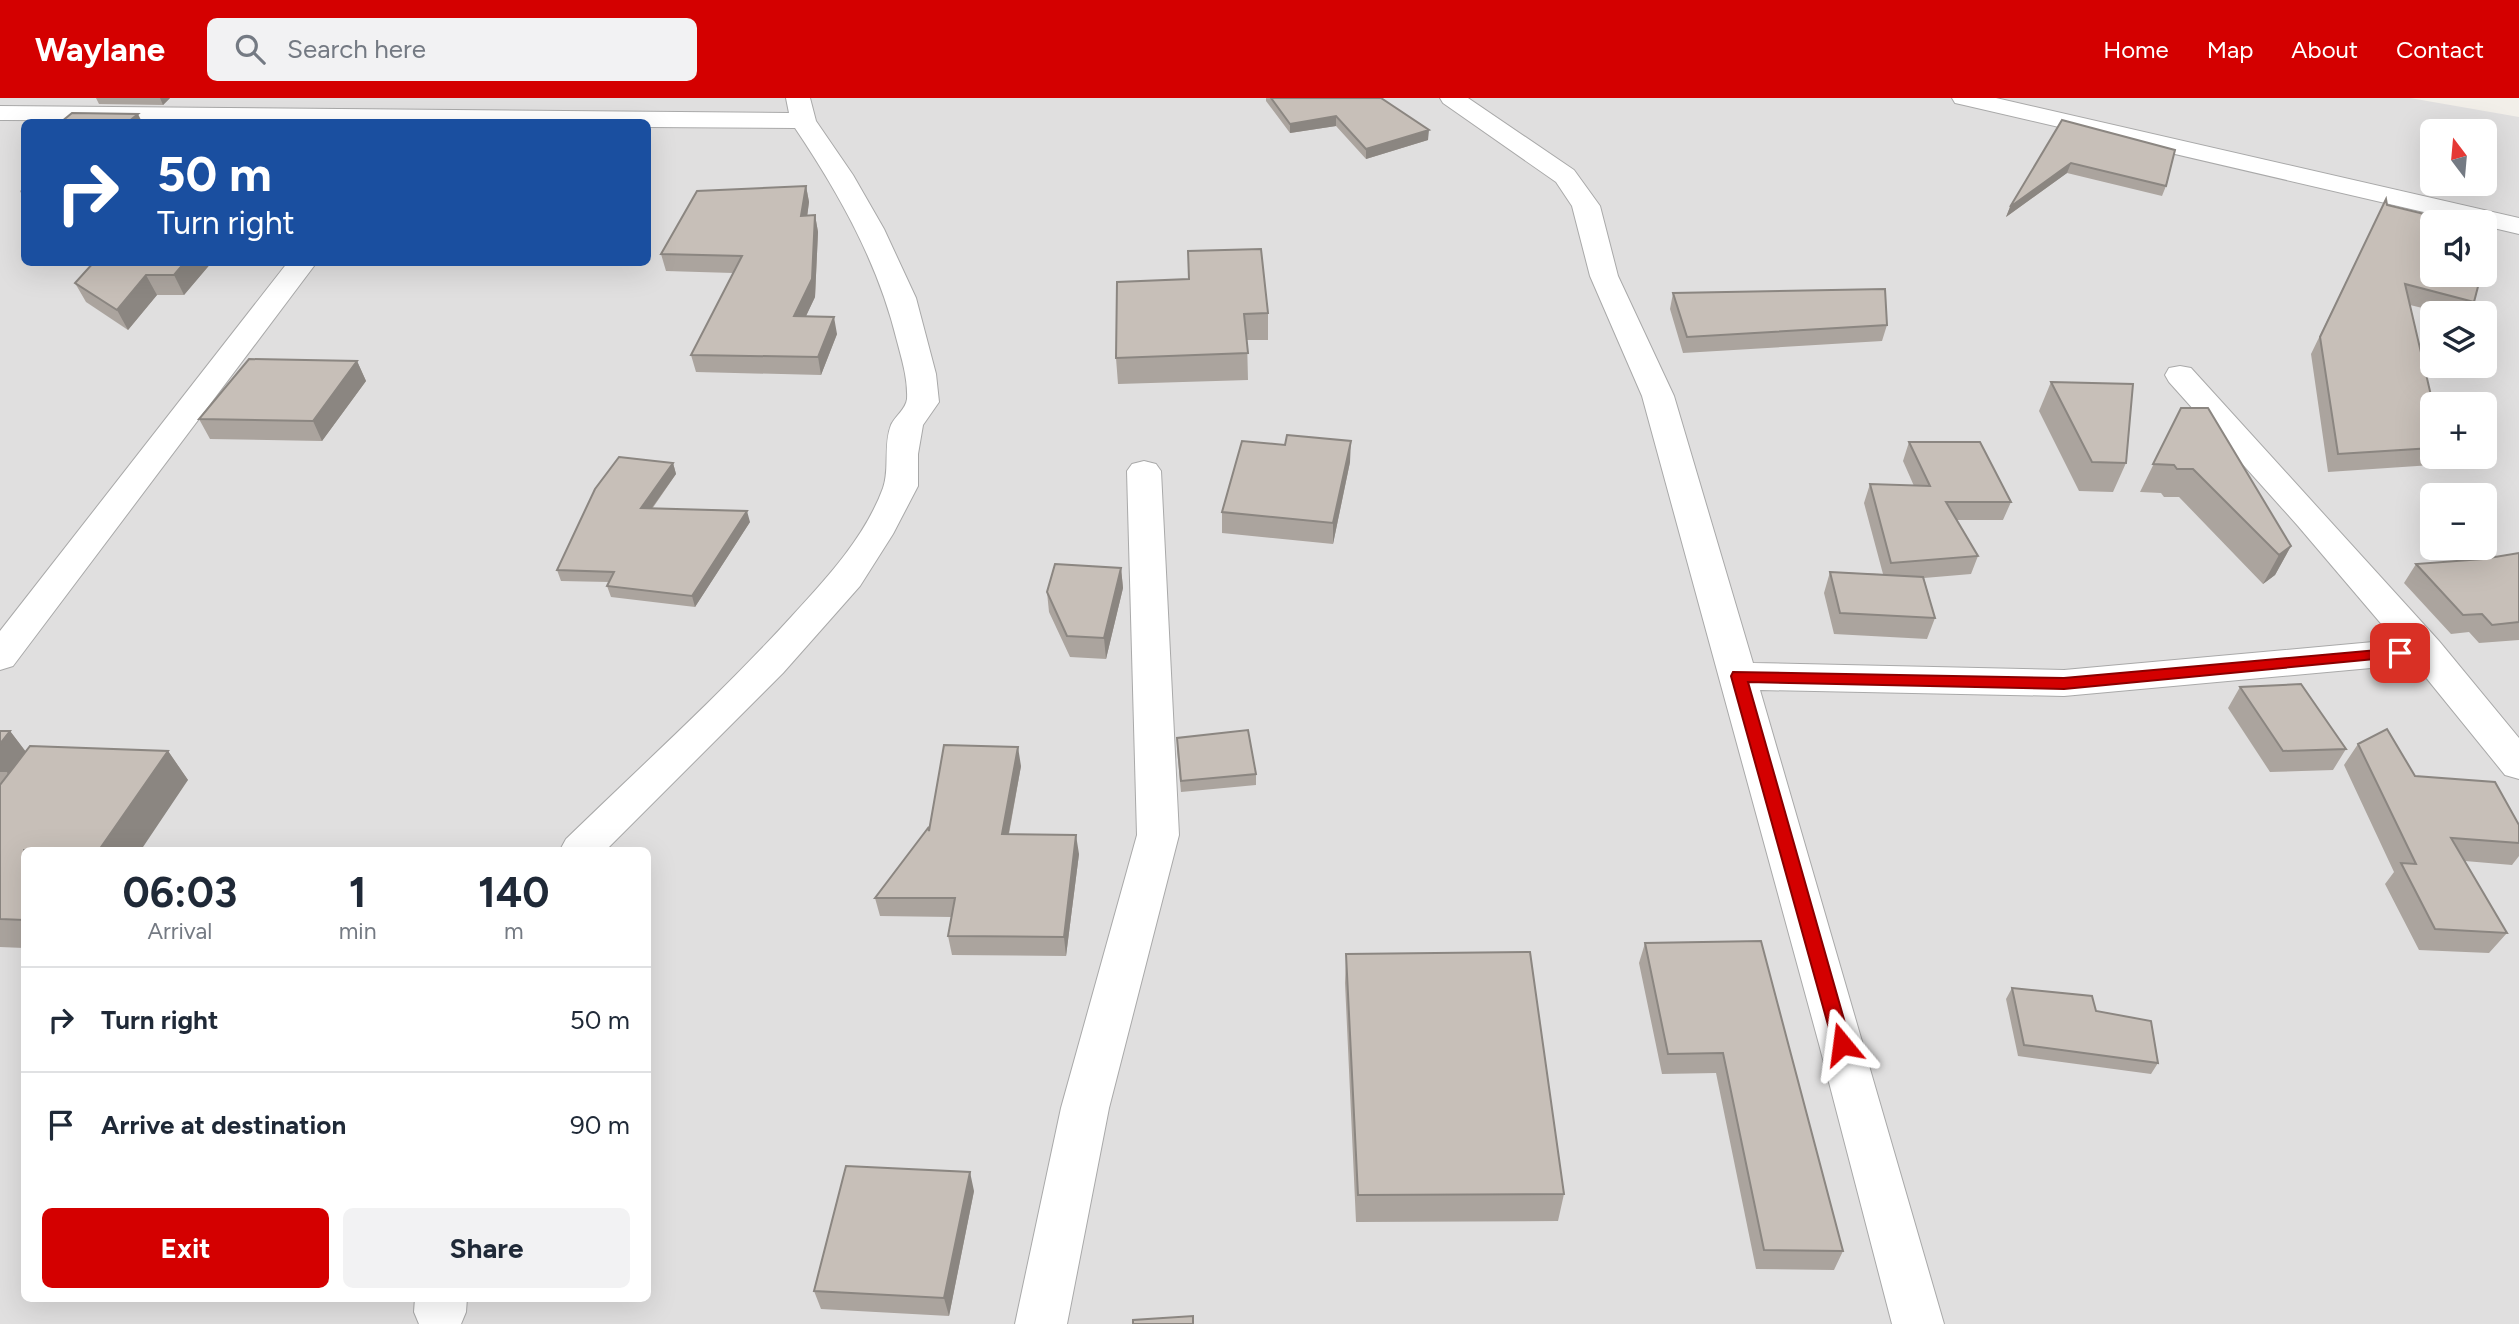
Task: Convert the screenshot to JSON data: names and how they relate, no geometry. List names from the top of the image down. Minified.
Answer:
{"north":"top","page":{"header":"Waylane","search":"Search here","nav":["Home","Map","About","Contact"],"map_buttons":["+","−"],"turn":["50 m","Turn right"],"eta":["06:03","Arrival","1","min","140","m"],"list":[{"name":"Turn right","value":"50 m"},{"name":"Arrive at destination","value":"90 m"}],"buttons":["Exit","Share"]}}
